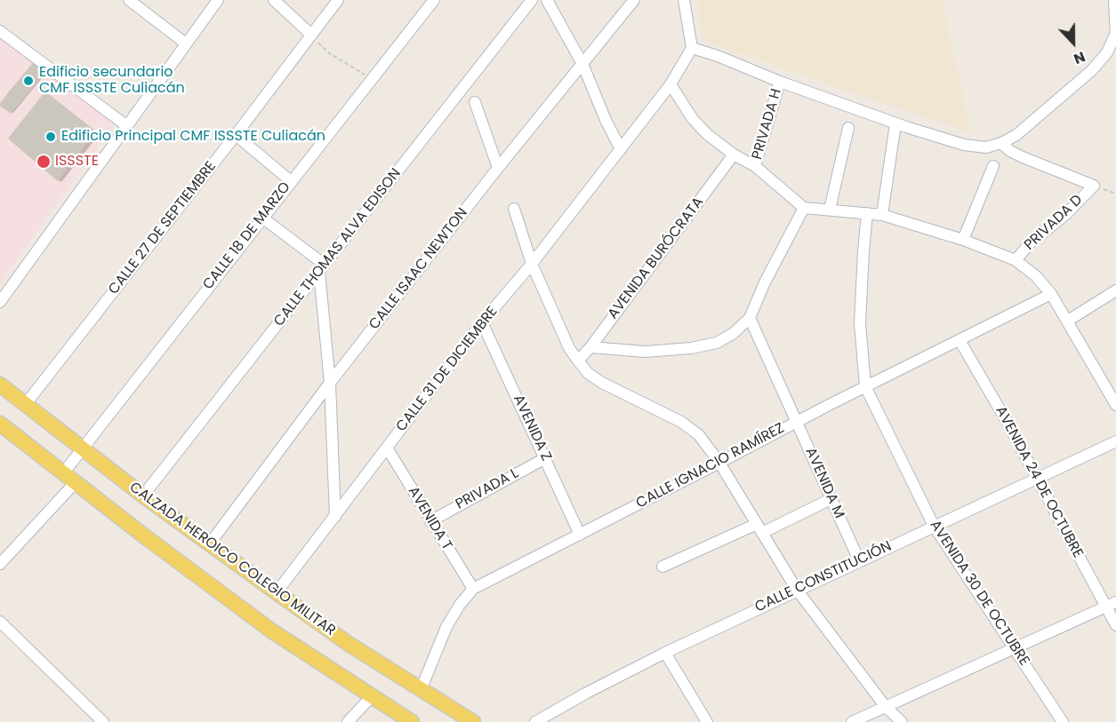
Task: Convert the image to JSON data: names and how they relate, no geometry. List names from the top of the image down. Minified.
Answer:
{"streets":{"main road":["CALZADA HEROICO COLEGIO MILITAR"],"street":["PRIVADA H","PRIVADA D","CALLE 27 DE SEPTIEMBRE","CALLE 18 DE MARZO","CALLE THOMAS ALVA EDISON","AVENIDA BURÓCRATA","CALLE ISAAC NEWTON","CALLE 31 DE DICIEMBRE","AVENIDA Z","CALLE IGNACIO RAMÍREZ","AVENIDA 24 DE OCTUBRE","AVENIDA M","PRIVADA L","AVENIDA T","CALLE CONSTITUCIÓN","AVENIDA 30 DE OCTUBRE"]},"crossings":[["CALLE 27 DE SEPTIEMBRE","CALZADA HEROICO COLEGIO MILITAR"],["CALLE 18 DE MARZO","CALZADA HEROICO COLEGIO MILITAR"],["CALLE THOMAS ALVA EDISON","CALZADA HEROICO COLEGIO MILITAR"],["CALLE ISAAC NEWTON","CALZADA HEROICO COLEGIO MILITAR"],["CALLE 31 DE DICIEMBRE","AVENIDA Z"],["CALLE 31 DE DICIEMBRE","AVENIDA T"],["CALLE 31 DE DICIEMBRE","CALZADA HEROICO COLEGIO MILITAR"],["AVENIDA Z","CALLE IGNACIO RAMÍREZ"],["AVENIDA Z","PRIVADA L"],["CALLE IGNACIO RAMÍREZ","AVENIDA 24 DE OCTUBRE"],["CALLE IGNACIO RAMÍREZ","AVENIDA M"],["CALLE IGNACIO RAMÍREZ","AVENIDA T"],["CALLE IGNACIO RAMÍREZ","CALZADA HEROICO COLEGIO MILITAR"],["CALLE IGNACIO RAMÍREZ","AVENIDA 30 DE OCTUBRE"],["AVENIDA 24 DE OCTUBRE","CALLE CONSTITUCIÓN"],["AVENIDA M","CALLE CONSTITUCIÓN"],["PRIVADA L","AVENIDA T"],["CALLE CONSTITUCIÓN","AVENIDA 30 DE OCTUBRE"]],"places":["Edificio secundario CMF ISSSTE Culiacán","Edificio Principal CMF ISSSTE Culiacán","ISSSTE"],"north":"bottom"}
